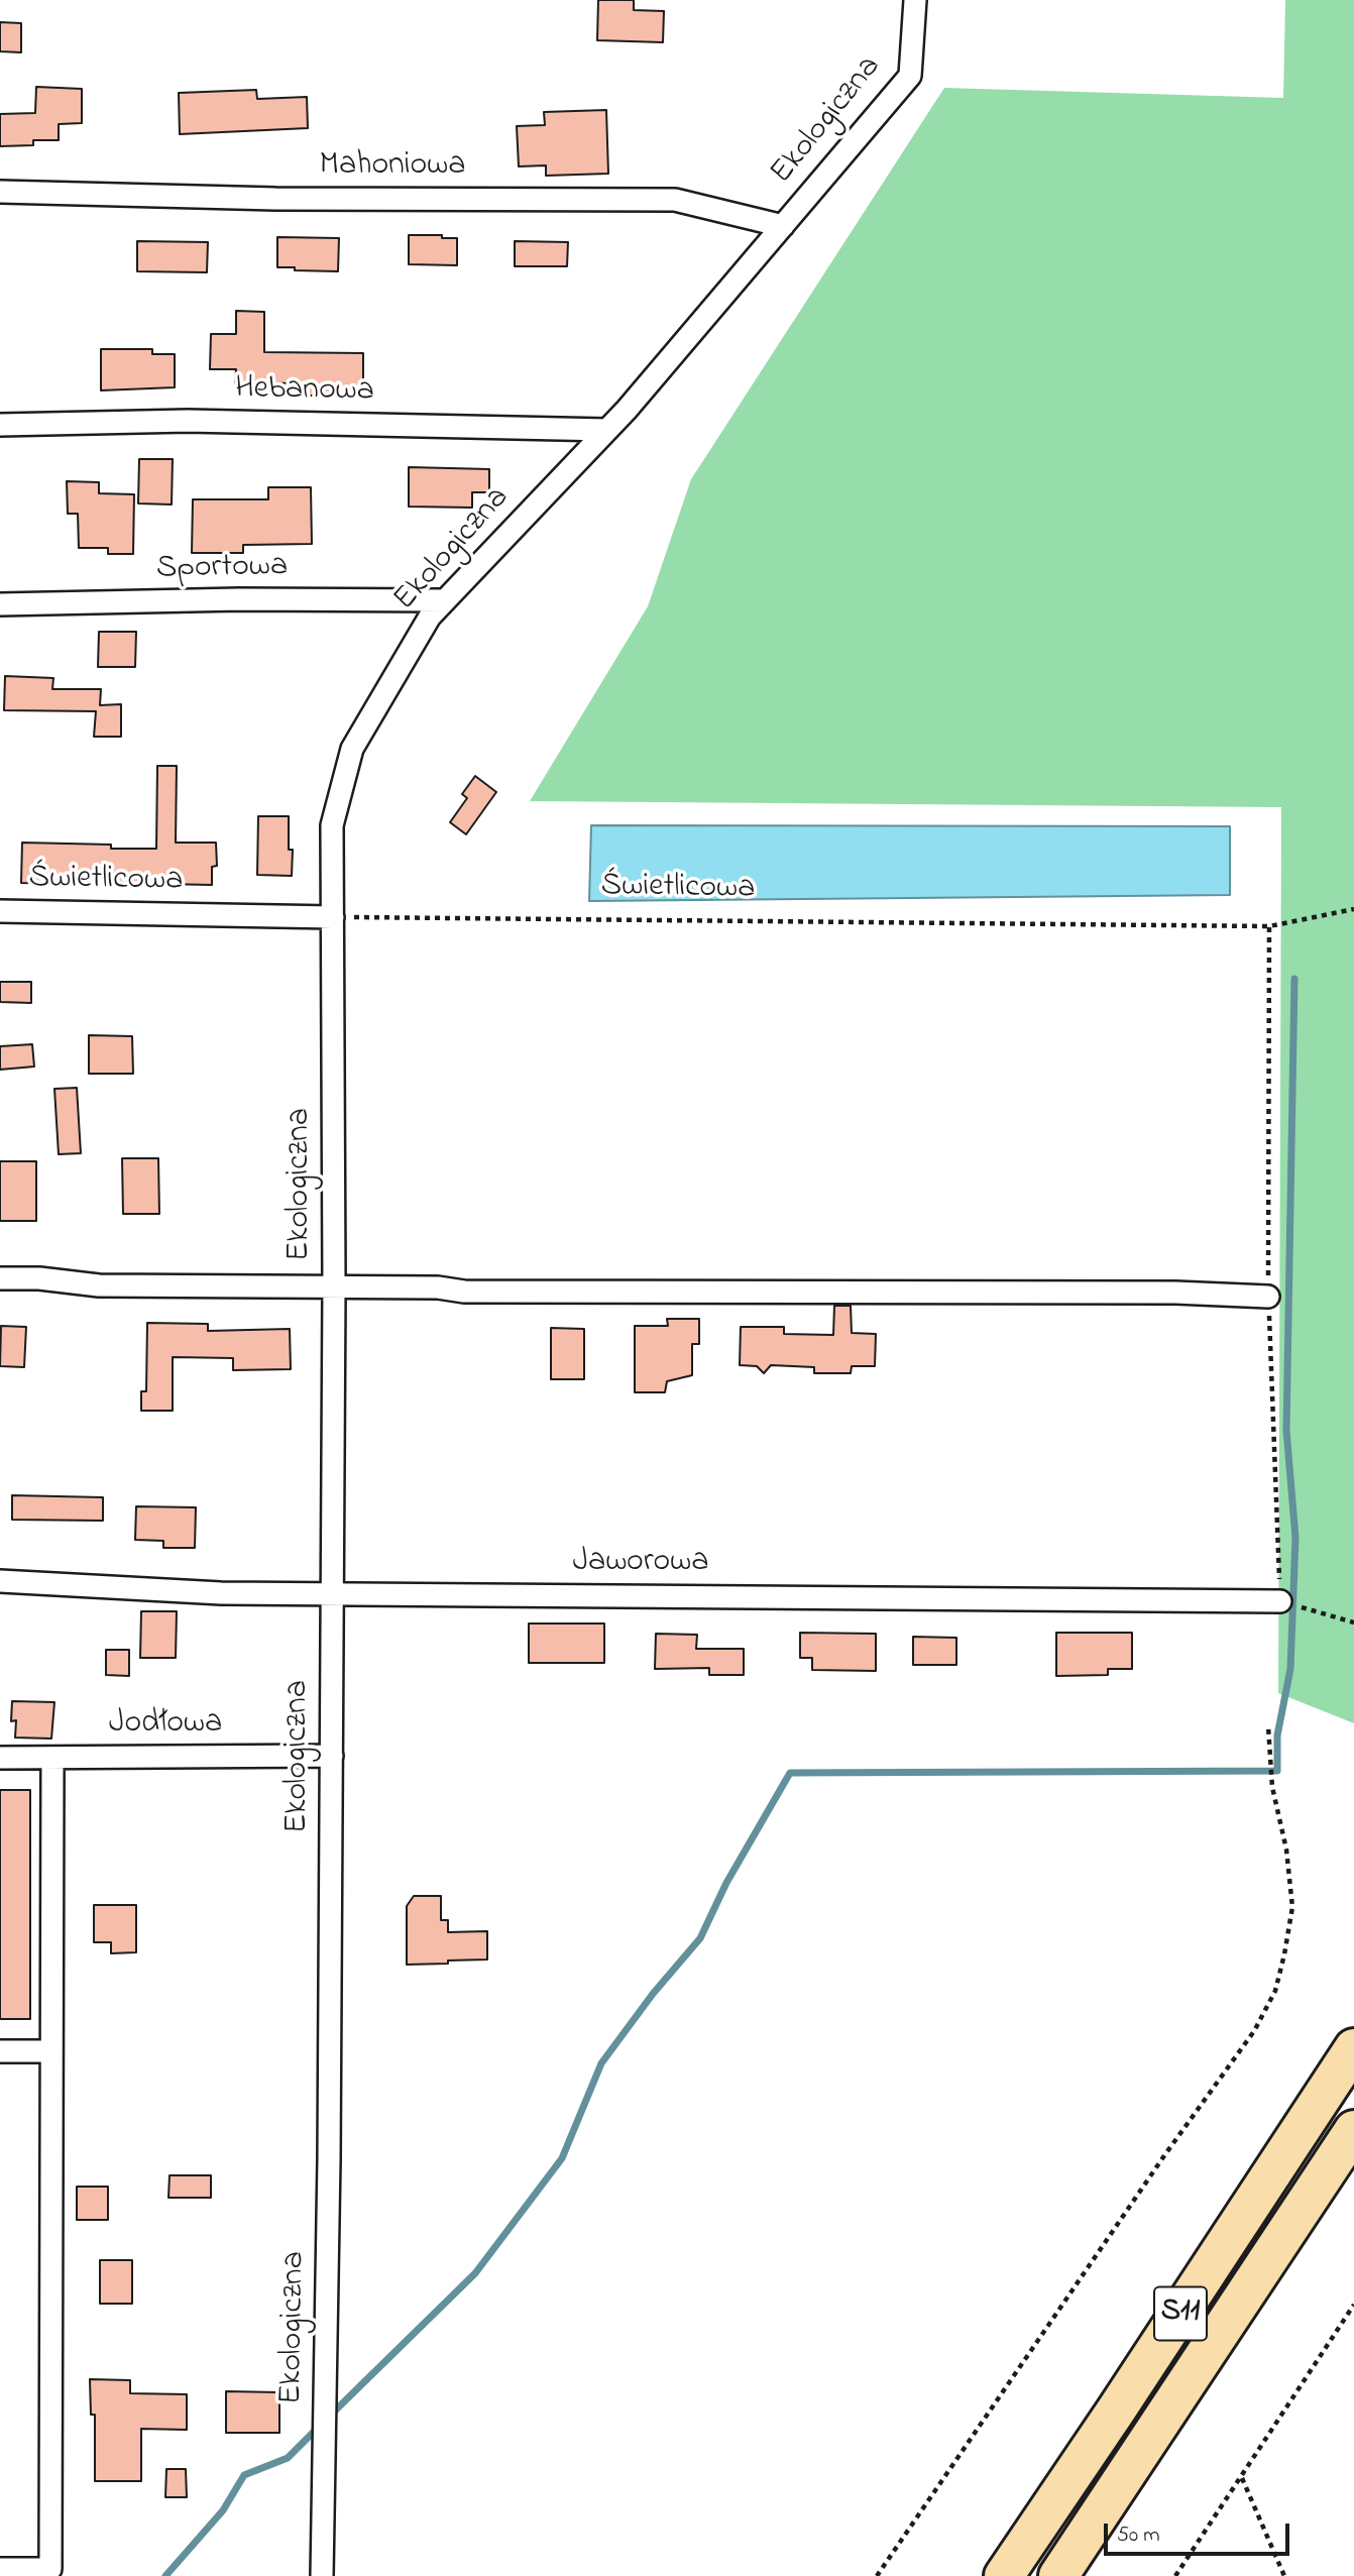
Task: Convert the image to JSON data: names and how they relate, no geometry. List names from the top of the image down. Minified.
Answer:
{"streets":{"highway":["S11"],"street":["Ekologiczna","Mahoniowa","Hebanowa","Sportowa","Świetlicowa","Jaworowa","Jodłowa"]},"crossings":[["Ekologiczna","Mahoniowa"],["Ekologiczna","Hebanowa"],["Ekologiczna","Sportowa"],["Ekologiczna","Świetlicowa"],["Ekologiczna","Jaworowa"],["Ekologiczna","Jodłowa"]],"scale_bar":"50 m"}
